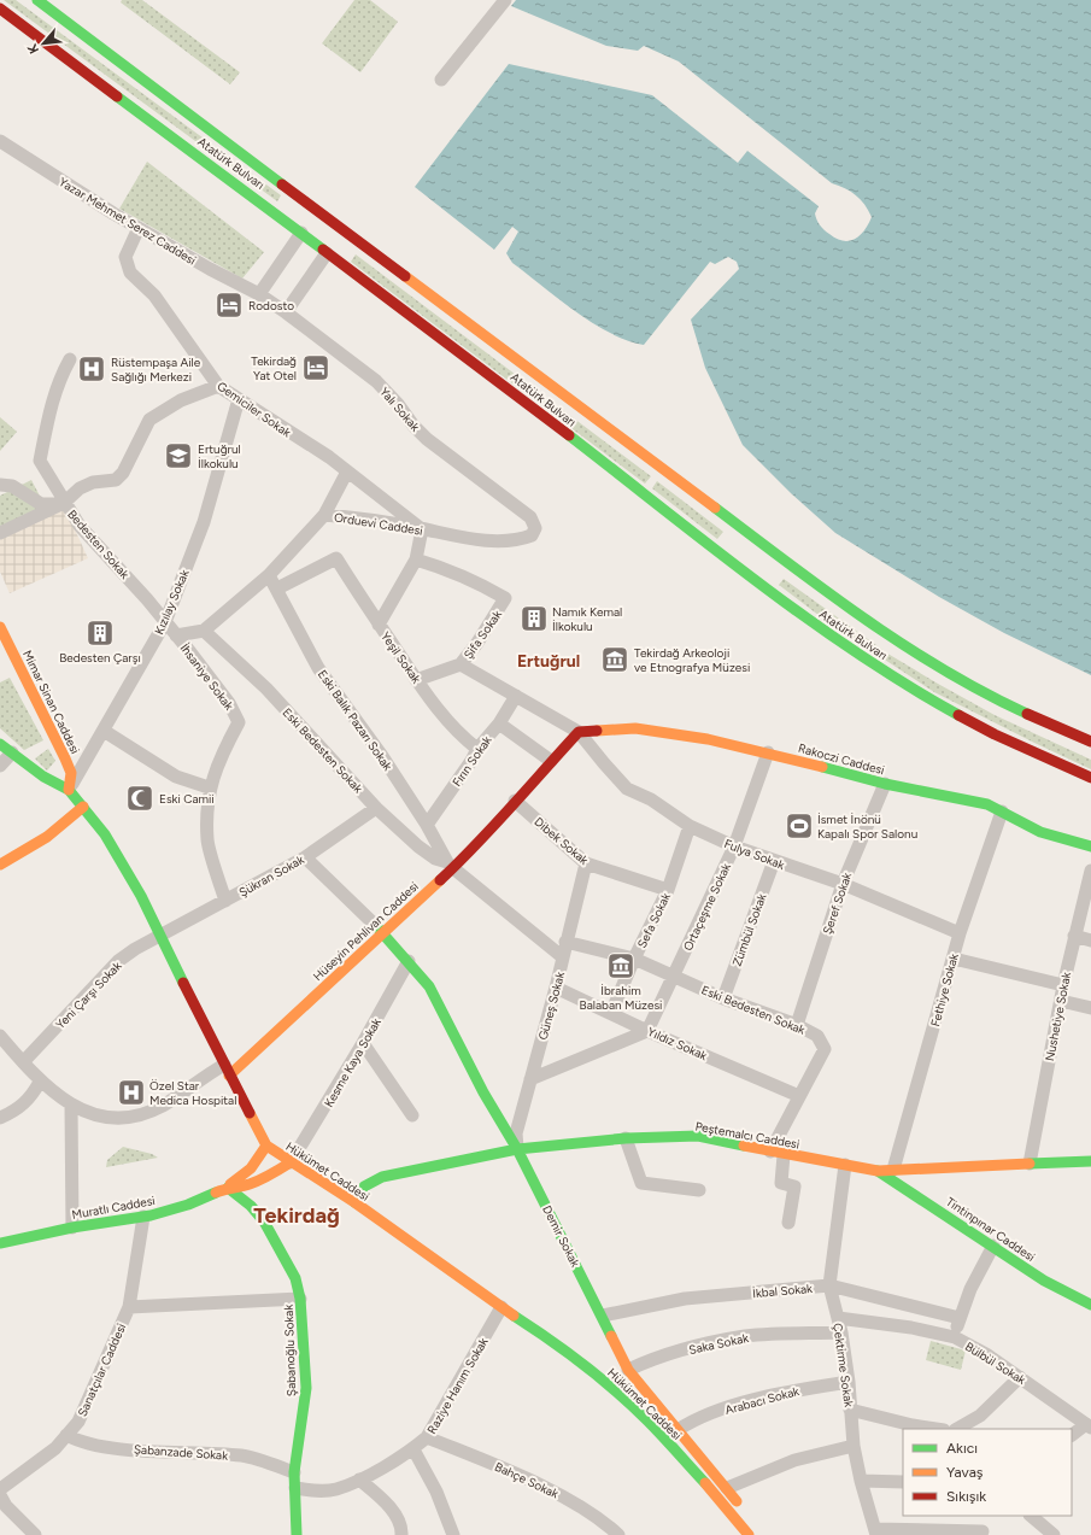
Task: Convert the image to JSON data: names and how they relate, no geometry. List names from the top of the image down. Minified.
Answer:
{"streets":{"main road":["Atatürk Bulvarı","Mimar Sinan Caddesi","Rakoczi Caddesi","Hüseyin Pehlivan Caddesi","Peştemalcı Caddesi","Hükümet Caddesi","Muratlı Caddesi","Tintinpınar Caddesi","Demir Sokak","Şabanoğlu Sokak"],"street":["Yazar Mehmet Serez Caddesi","Gemiciler Sokak","Yalı Sokak","Orduevi Caddesi","Bedesten Sokak","Kızılay Sokak","Şifa Sokak","Yeşil Sokak","İhsaniye Sokak","Eski Balık Pazarı Sokak","Eski Bedesten Sokak","Fırın Sokak","Dibek Sokak","Fulya Sokak","Şükran Sokak","Şeref Sokak","Ortaçeşme Sokak","Sefa Sokak","Zümbül Sokak","Fethiye Sokak","Yeni Çarşı Sokak","Güneş Sokak","Nushetiye Sokak","Yıldız Sokak","Kesme Kaya Sokak","İkbal Sokak","Saka Sokak","Bülbül Sokak","Çektirme Sokak","Sanatçılar Caddesi","Raziye Hanım Sokak","Arabacı Sokak","Şabanzade Sokak","Bahçe Sokak"]},"crossings":[["Yazar Mehmet Serez Caddesi","Gemiciler Sokak"],["Yazar Mehmet Serez Caddesi","Yalı Sokak"],["Gemiciler Sokak","Orduevi Caddesi"],["Gemiciler Sokak","Kızılay Sokak"],["Yalı Sokak","Orduevi Caddesi"],["Orduevi Caddesi","Eski Balık Pazarı Sokak"],["Orduevi Caddesi","Eski Bedesten Sokak"],["Bedesten Sokak","Kızılay Sokak"],["Bedesten Sokak","İhsaniye Sokak"],["Kızılay Sokak","İhsaniye Sokak"],["Kızılay Sokak","Mimar Sinan Caddesi"],["Kızılay Sokak","Hükümet Caddesi"],["Şifa Sokak","Yeşil Sokak"],["Yeşil Sokak","Eski Balık Pazarı Sokak"],["Yeşil Sokak","Fırın Sokak"],["İhsaniye Sokak","Şükran Sokak"],["Mimar Sinan Caddesi","Hükümet Caddesi"],["Eski Balık Pazarı Sokak","Eski Bedesten Sokak"],["Eski Balık Pazarı Sokak","Fırın Sokak"],["Eski Balık Pazarı Sokak","Hüseyin Pehlivan Caddesi"],["Eski Bedesten Sokak","Şükran Sokak"],["Eski Bedesten Sokak","Şeref Sokak"],["Eski Bedesten Sokak","Ortaçeşme Sokak"],["Eski Bedesten Sokak","Sefa Sokak"],["Eski Bedesten Sokak","Zümbül Sokak"],["Eski Bedesten Sokak","Hüseyin Pehlivan Caddesi"],["Eski Bedesten Sokak","Güneş Sokak"],["Eski Bedesten Sokak","Yıldız Sokak"],["Eski Bedesten Sokak","Peştemalcı Caddesi"],["Rakoczi Caddesi","Fulya Sokak"],["Rakoczi Caddesi","Şeref Sokak"],["Rakoczi Caddesi","Ortaçeşme Sokak"],["Rakoczi Caddesi","Hüseyin Pehlivan Caddesi"],["Rakoczi Caddesi","Fethiye Sokak"],["Dibek Sokak","Sefa Sokak"],["Dibek Sokak","Hüseyin Pehlivan Caddesi"],["Dibek Sokak","Güneş Sokak"],["Fulya Sokak","Şeref Sokak"],["Fulya Sokak","Ortaçeşme Sokak"],["Fulya Sokak","Sefa Sokak"],["Fulya Sokak","Zümbül Sokak"],["Fulya Sokak","Hüseyin Pehlivan Caddesi"],["Fulya Sokak","Fethiye Sokak"],["Şükran Sokak","Yeni Çarşı Sokak"],["Şükran Sokak","Hükümet Caddesi"],["Şükran Sokak","Demir Sokak"],["Ortaçeşme Sokak","Yıldız Sokak"],["Sefa Sokak","Yıldız Sokak"],["Hüseyin Pehlivan Caddesi","Hükümet Caddesi"],["Hüseyin Pehlivan Caddesi","Demir Sokak"],["Fethiye Sokak","Peştemalcı Caddesi"],["Yeni Çarşı Sokak","Hükümet Caddesi"],["Güneş Sokak","Yıldız Sokak"],["Güneş Sokak","Peştemalcı Caddesi"],["Güneş Sokak","Demir Sokak"],["Nushetiye Sokak","Peştemalcı Caddesi"],["Kesme Kaya Sokak","Hükümet Caddesi"],["Kesme Kaya Sokak","Muratlı Caddesi"],["Kesme Kaya Sokak","Demir Sokak"],["Peştemalcı Caddesi","Hükümet Caddesi"],["Peştemalcı Caddesi","Tintinpınar Caddesi"],["Peştemalcı Caddesi","Demir Sokak"],["Peştemalcı Caddesi","Çektirme Sokak"],["Hükümet Caddesi","Muratlı Caddesi"],["Hükümet Caddesi","Demir Sokak"],["Hükümet Caddesi","Raziye Hanım Sokak"],["Muratlı Caddesi","Şabanoğlu Sokak"],["Muratlı Caddesi","Sanatçılar Caddesi"],["Demir Sokak","İkbal Sokak"],["Demir Sokak","Saka Sokak"],["Demir Sokak","Arabacı Sokak"],["İkbal Sokak","Çektirme Sokak"],["Saka Sokak","Çektirme Sokak"],["Şabanoğlu Sokak","Raziye Hanım Sokak"],["Şabanoğlu Sokak","Şabanzade Sokak"],["Bülbül Sokak","Çektirme Sokak"],["Çektirme Sokak","Arabacı Sokak"],["Sanatçılar Caddesi","Şabanzade Sokak"],["Raziye Hanım Sokak","Bahçe Sokak"]],"districts":["Ertuğrul","Tekirdağ"],"places":{"hotel":["Rodosto","Tekirdağ Yat Otel"],"hospital":["Rüstempaşa Aile Sağlığı Merkezi","Özel Star Medica Hospital"],"school or university":["Ertuğrul İlkokulu"],"building":["Namık Kemal İlkokulu","Bedesten Çarşı"],"museum":["Tekirdağ Arkeoloji ve Etnografya Müzesi","İbrahim Balaban Müzesi"],"mosque":["Eski Camii"],"sports":["İsmet İnönü Kapalı Spor Salonu"]},"legend":["Akıcı","Yavaş","Sıkışık"],"north":"bottom left"}
